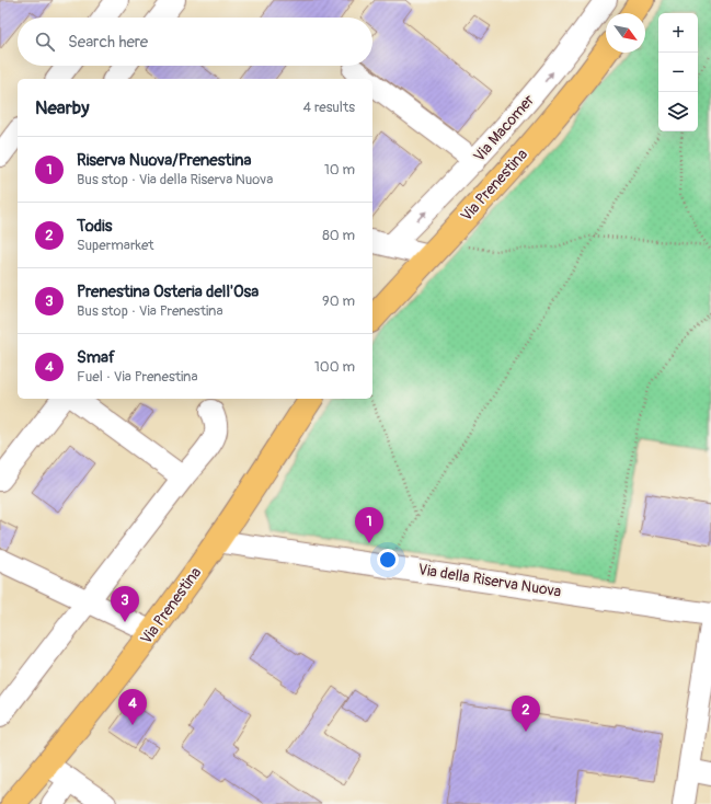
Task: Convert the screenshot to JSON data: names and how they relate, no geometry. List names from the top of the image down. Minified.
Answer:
{"streets":{"main road":["Via Prenestina"],"street":["Via Macomer","Via della Riserva Nuova"]},"crossings":[["Via Prenestina","Via della Riserva Nuova"]],"one_way":["Via Macomer"],"north":"bottom right","page":{"map_buttons":["+","−"],"search":"Search here","heading":["Nearby","4 results"],"list":[{"mark":"1","name":"Riserva Nuova/Prenestina","note":"Bus stop · Via della Riserva Nuova","value":"10 m"},{"mark":"2","name":"Todis","note":"Supermarket","value":"80 m"},{"mark":"3","name":"Prenestina Osteria dell'Osa","note":"Bus stop · Via Prenestina","value":"90 m"},{"mark":"4","name":"Smaf","note":"Fuel · Via Prenestina","value":"100 m"}],"pins":["1","3","4","2"]}}
